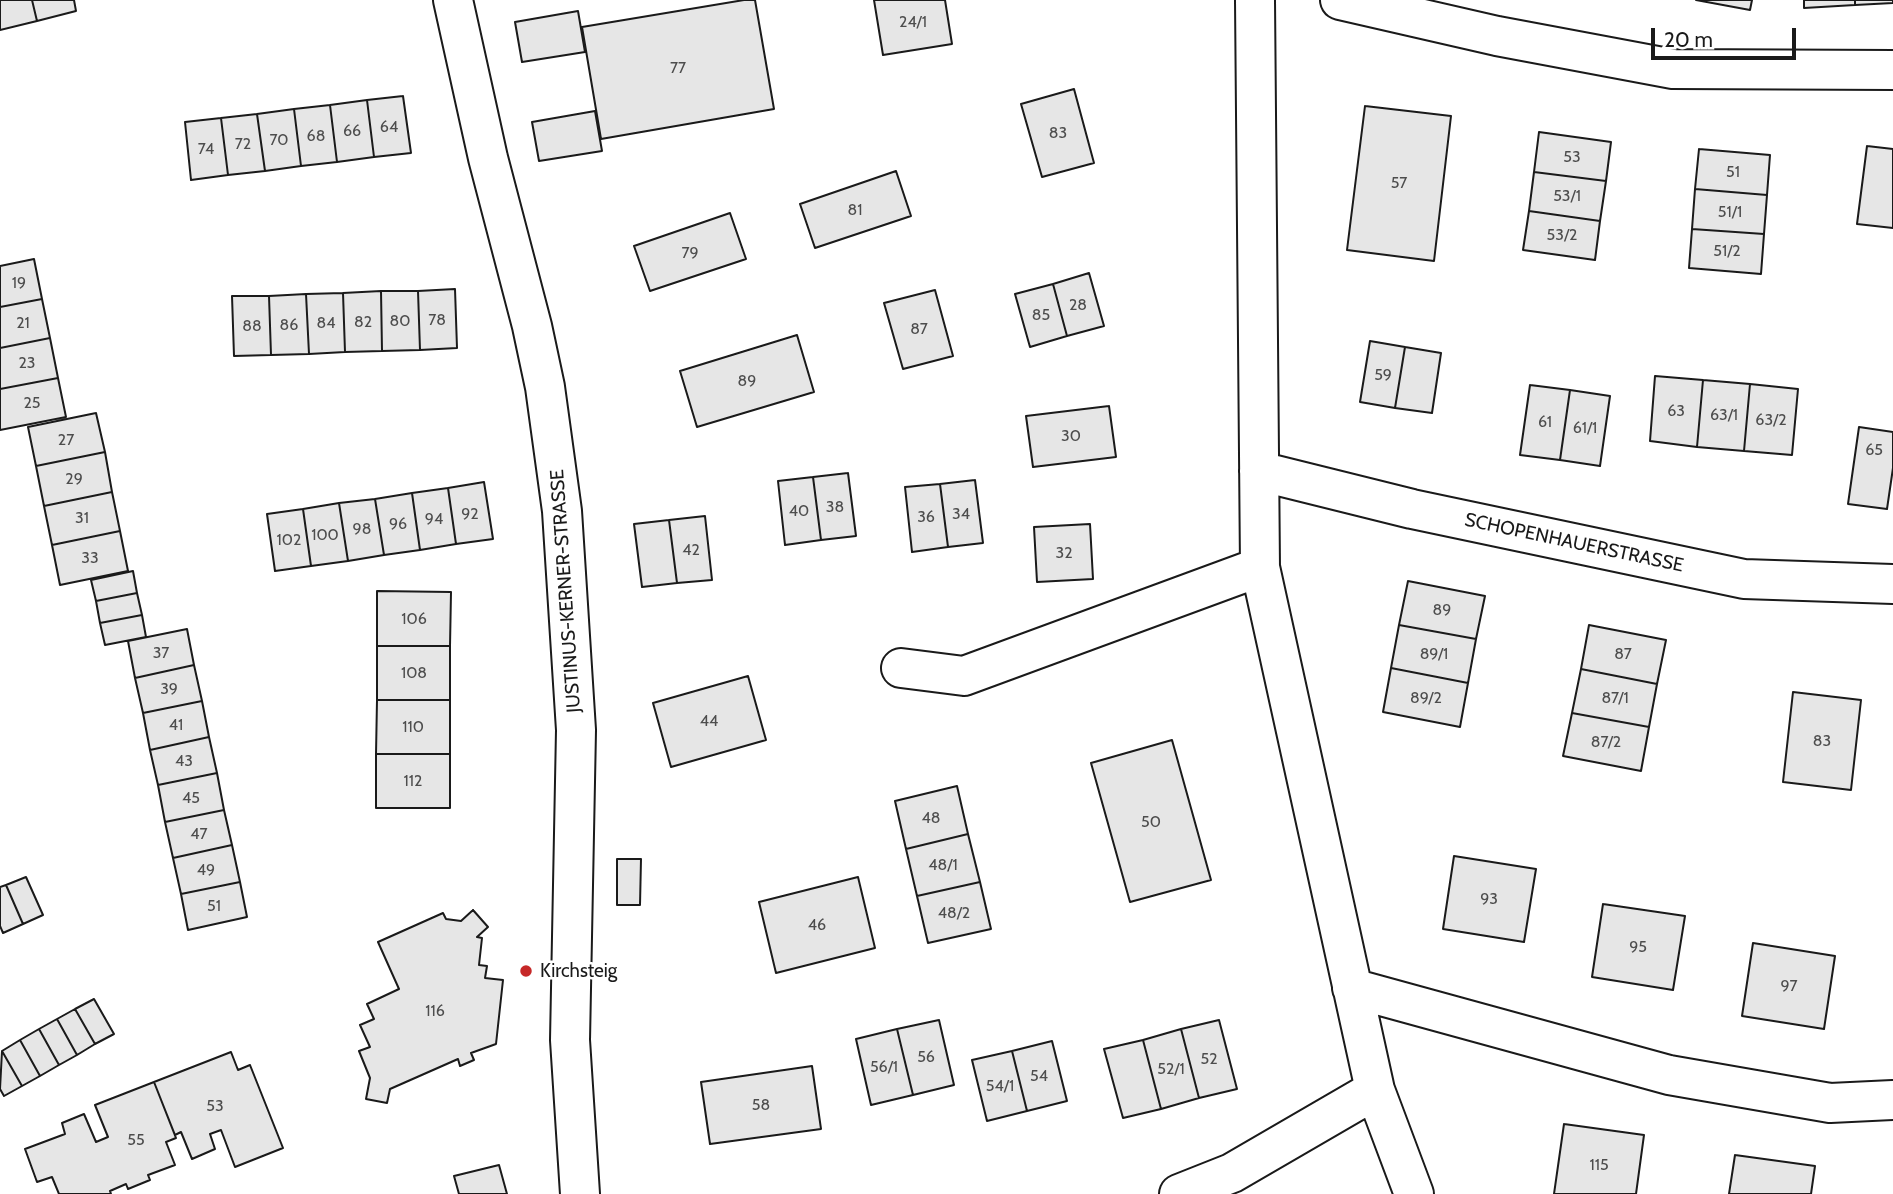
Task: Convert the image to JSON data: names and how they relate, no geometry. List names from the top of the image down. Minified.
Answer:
{"streets":{"street":["SCHOPENHAUERSTRASSE","JUSTINUS-KERNER-STRASSE"]},"places":["Kirchsteig"],"house_numbers":["24/1","77","64","66","83","68","70","72","74","53","51","57","53/1","81","51/1","53/2","51/2","79","19","28","85","78","80","82","21","84","86","88","87","23","59","89","25","63","63/1","63/2","61","61/1","30","27","65","29","38","40","92","34","36","31","94","96","98","100","102","42","32","33","89","106","37","89/1","87","108","39","89/2","87/1","44","41","110","83","87/2","43","112","45","48","50","47","48/1","49","93","51","48/2","46","95","97","116","56","52","56/1","52/1","54","54/1","58","53","55","115"],"scale_bar":"20 m"}
